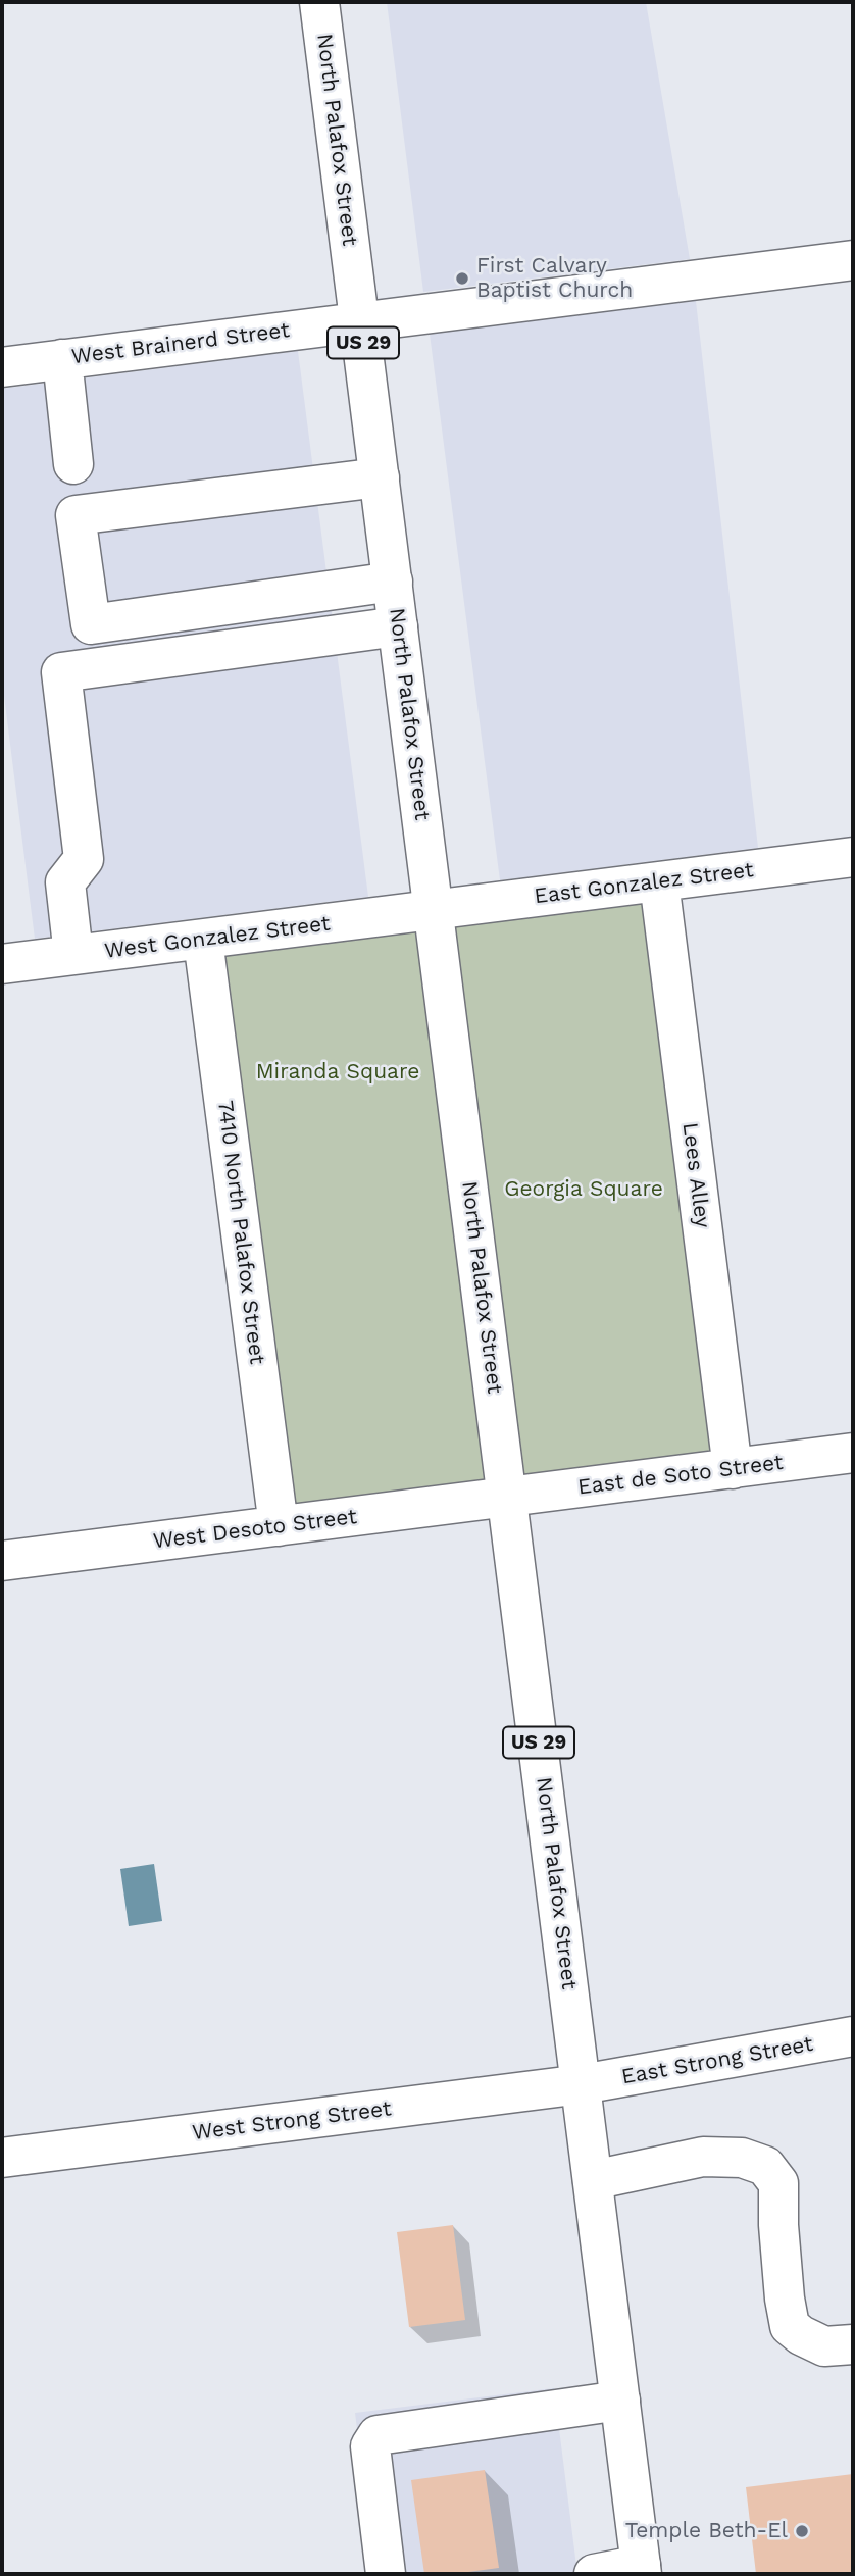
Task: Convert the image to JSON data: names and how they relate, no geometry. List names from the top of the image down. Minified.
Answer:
{"streets":{"street":["North Palafox Street","US 29","West Brainerd Street","East Gonzalez Street","West Gonzalez Street","Lees Alley","7410 North Palafox Street","East de Soto Street","West Desoto Street","East Strong Street","West Strong Street"]},"crossings":[["North Palafox Street","West Brainerd Street"],["North Palafox Street","East Gonzalez Street"],["North Palafox Street","West Gonzalez Street"],["North Palafox Street","East de Soto Street"],["North Palafox Street","West Desoto Street"],["North Palafox Street","East Strong Street"],["North Palafox Street","West Strong Street"],["East Gonzalez Street","West Gonzalez Street"],["East Gonzalez Street","Lees Alley"],["West Gonzalez Street","7410 North Palafox Street"],["Lees Alley","East de Soto Street"],["7410 North Palafox Street","West Desoto Street"],["East de Soto Street","West Desoto Street"],["East Strong Street","West Strong Street"]],"parks":["Miranda Square","Georgia Square"],"places":["First Calvary Baptist Church","Temple Beth-El"]}
